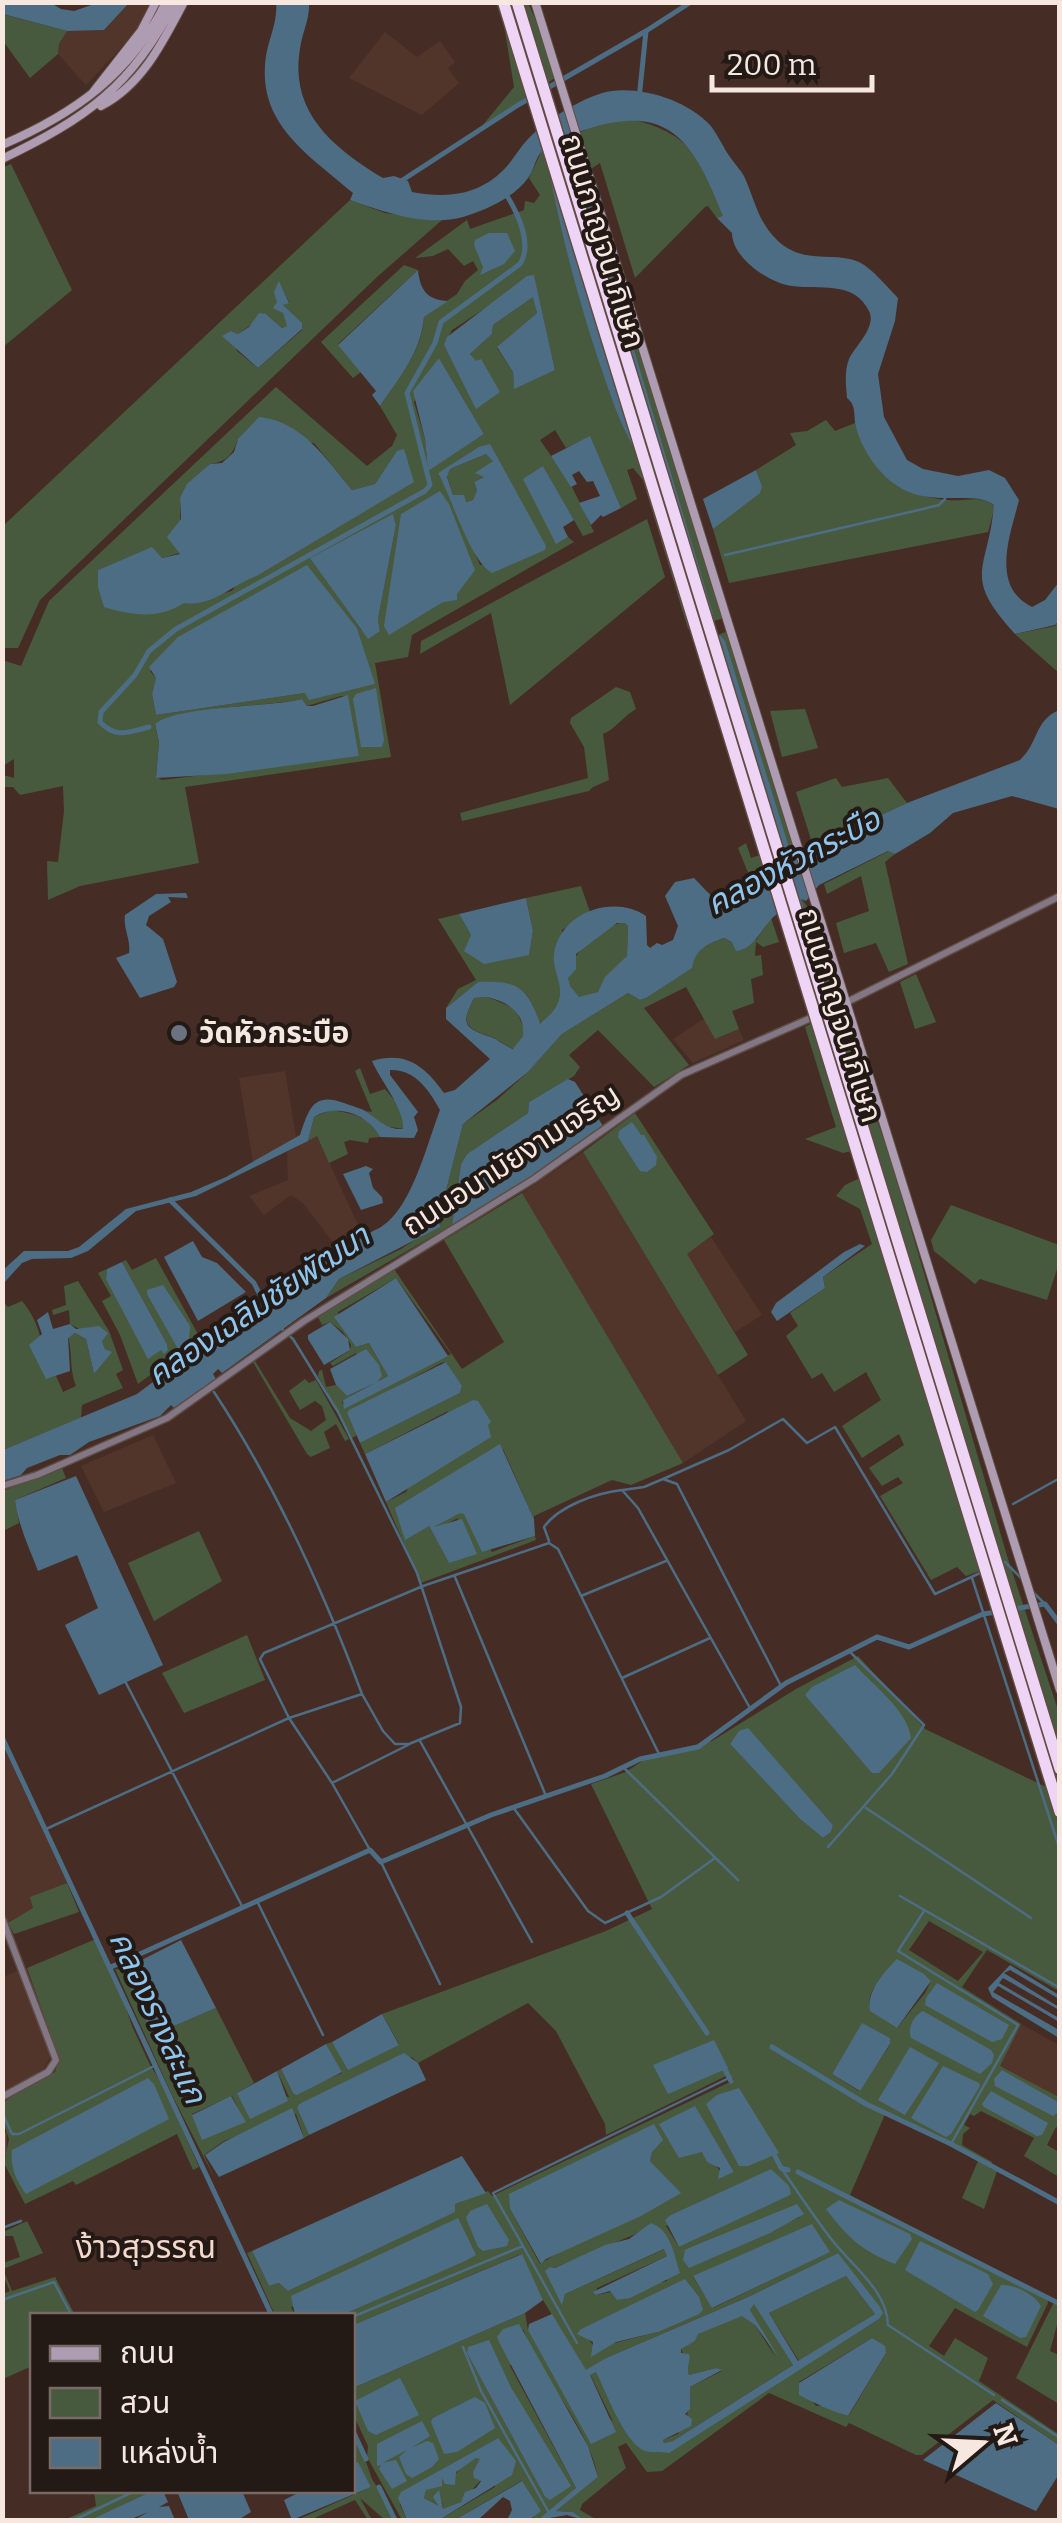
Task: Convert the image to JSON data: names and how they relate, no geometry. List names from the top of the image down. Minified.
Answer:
{"streets":{"highway":["ถนนกาญจนาภิเษก"],"street":["ถนนอนามัยงามเจริญ"]},"districts":["ง้าวสุวรรณ"],"water":["คลองหัวกระบือ","คลองเฉลิมชัยพัฒนา","คลองรางสะแก"],"places":["วัดหัวกระบือ"],"legend":["ถนน","สวน","แหล่งน้ำ"],"scale_bar":"200 m","north":"right"}
